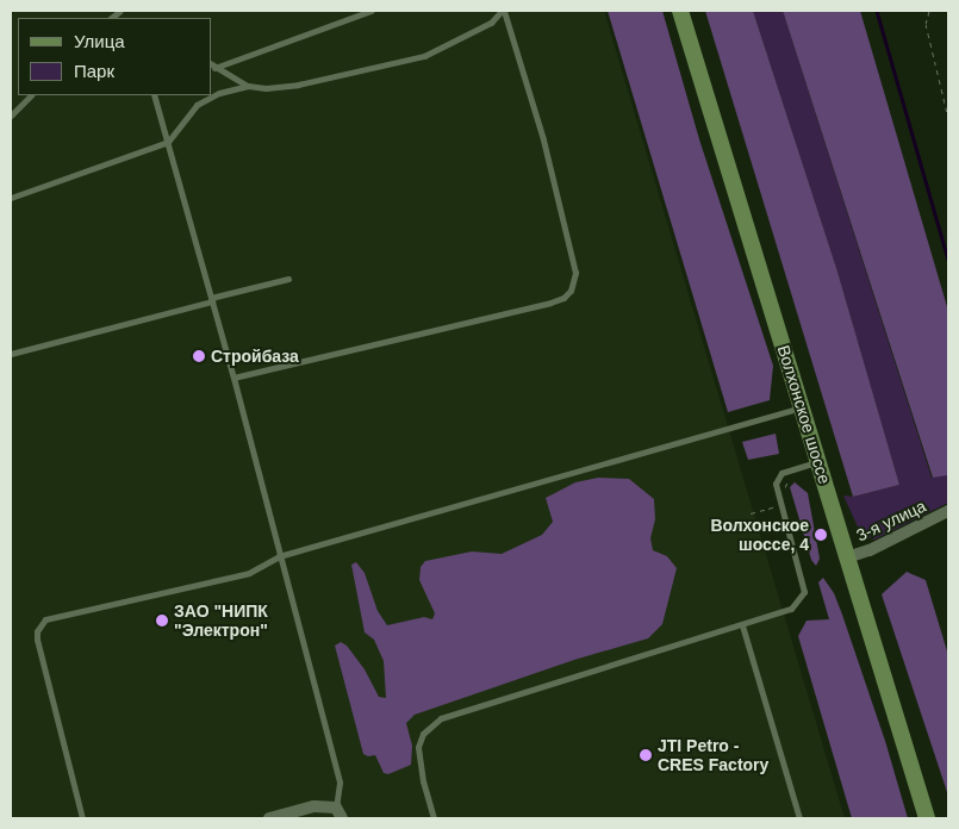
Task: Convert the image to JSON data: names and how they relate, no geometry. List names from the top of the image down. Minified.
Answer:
{"streets":{"main road":["Волхонское шоссе"],"street":["3-я улица"]},"crossings":[["Волхонское шоссе","3-я улица"]],"places":["Стройбаза","Волхонское шоссе, 4","ЗАО \"НИПК \"Электрон\"","JTI Petro - CRES Factory"],"legend":["Улица","Парк"]}
